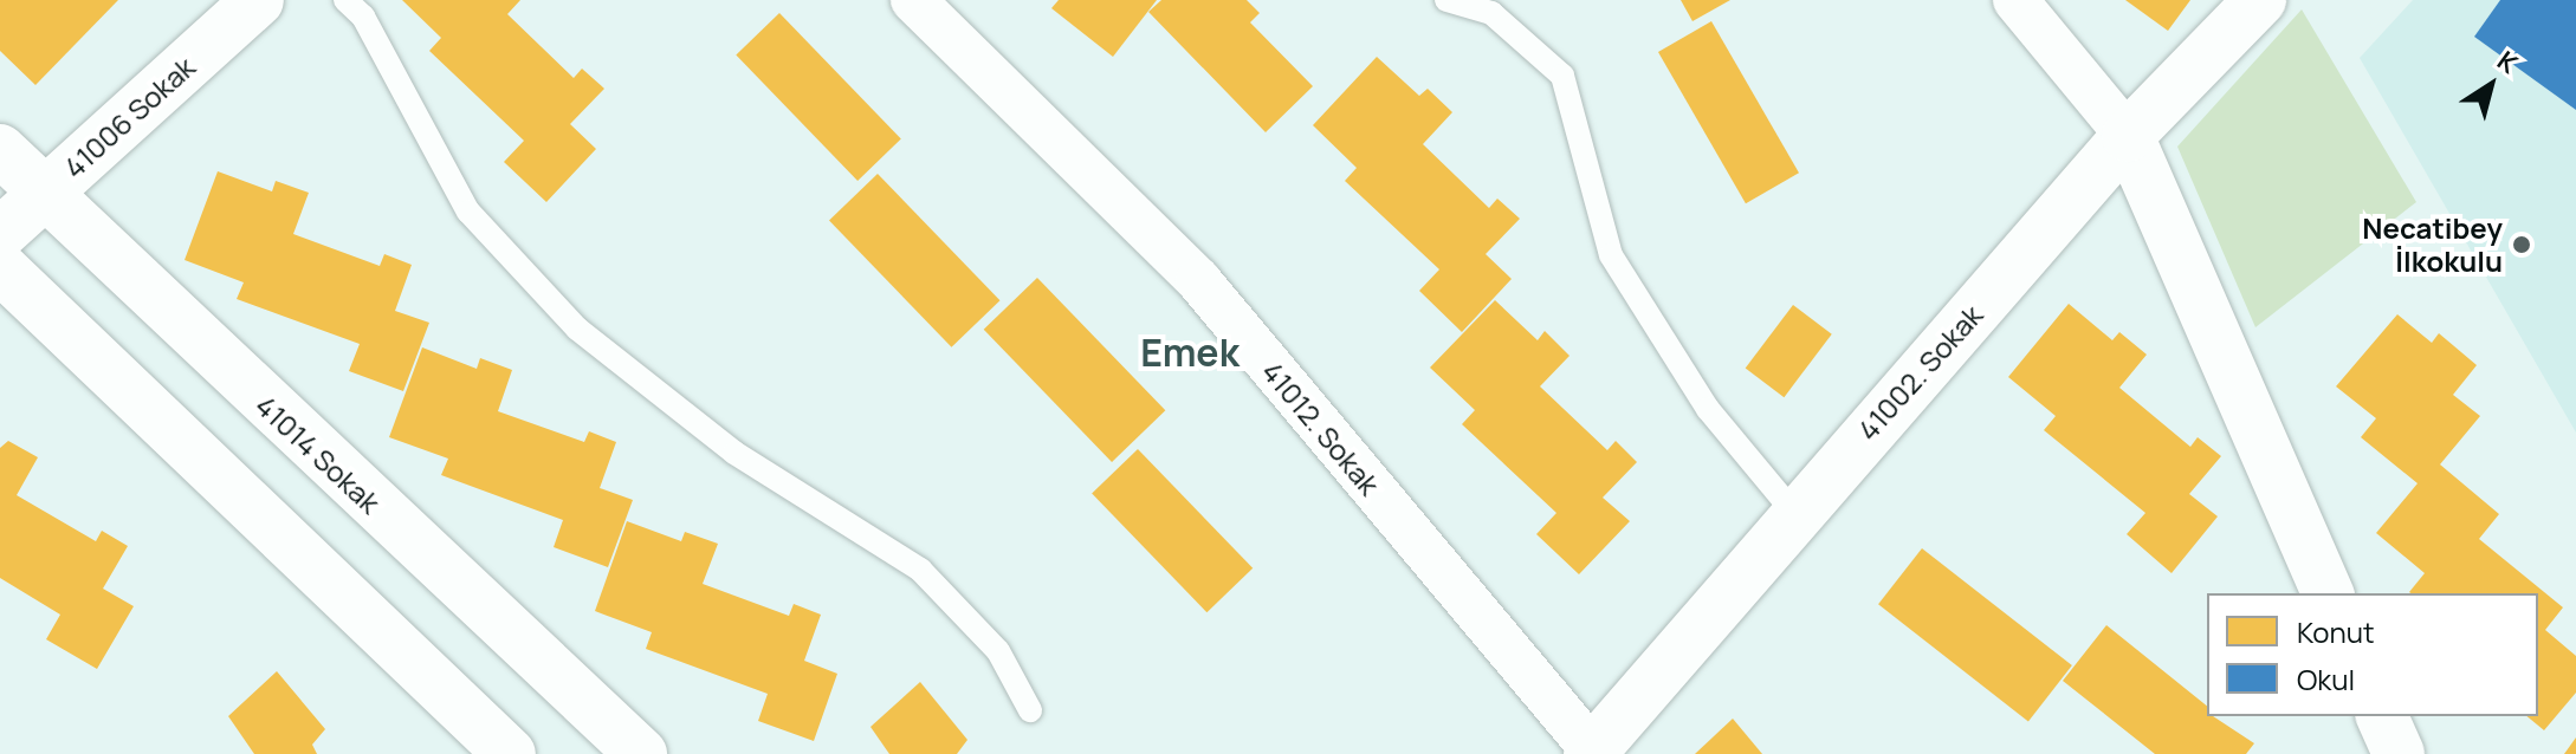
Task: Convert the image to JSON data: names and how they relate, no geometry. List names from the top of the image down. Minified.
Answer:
{"streets":{"street":["41006 Sokak","41002. Sokak","41012. Sokak","41014 Sokak"]},"crossings":[["41006 Sokak","41014 Sokak"],["41002. Sokak","41012. Sokak"]],"districts":["Emek"],"places":["Necatibey İlkokulu"],"legend":["Konut","Okul"],"north":"top right"}
